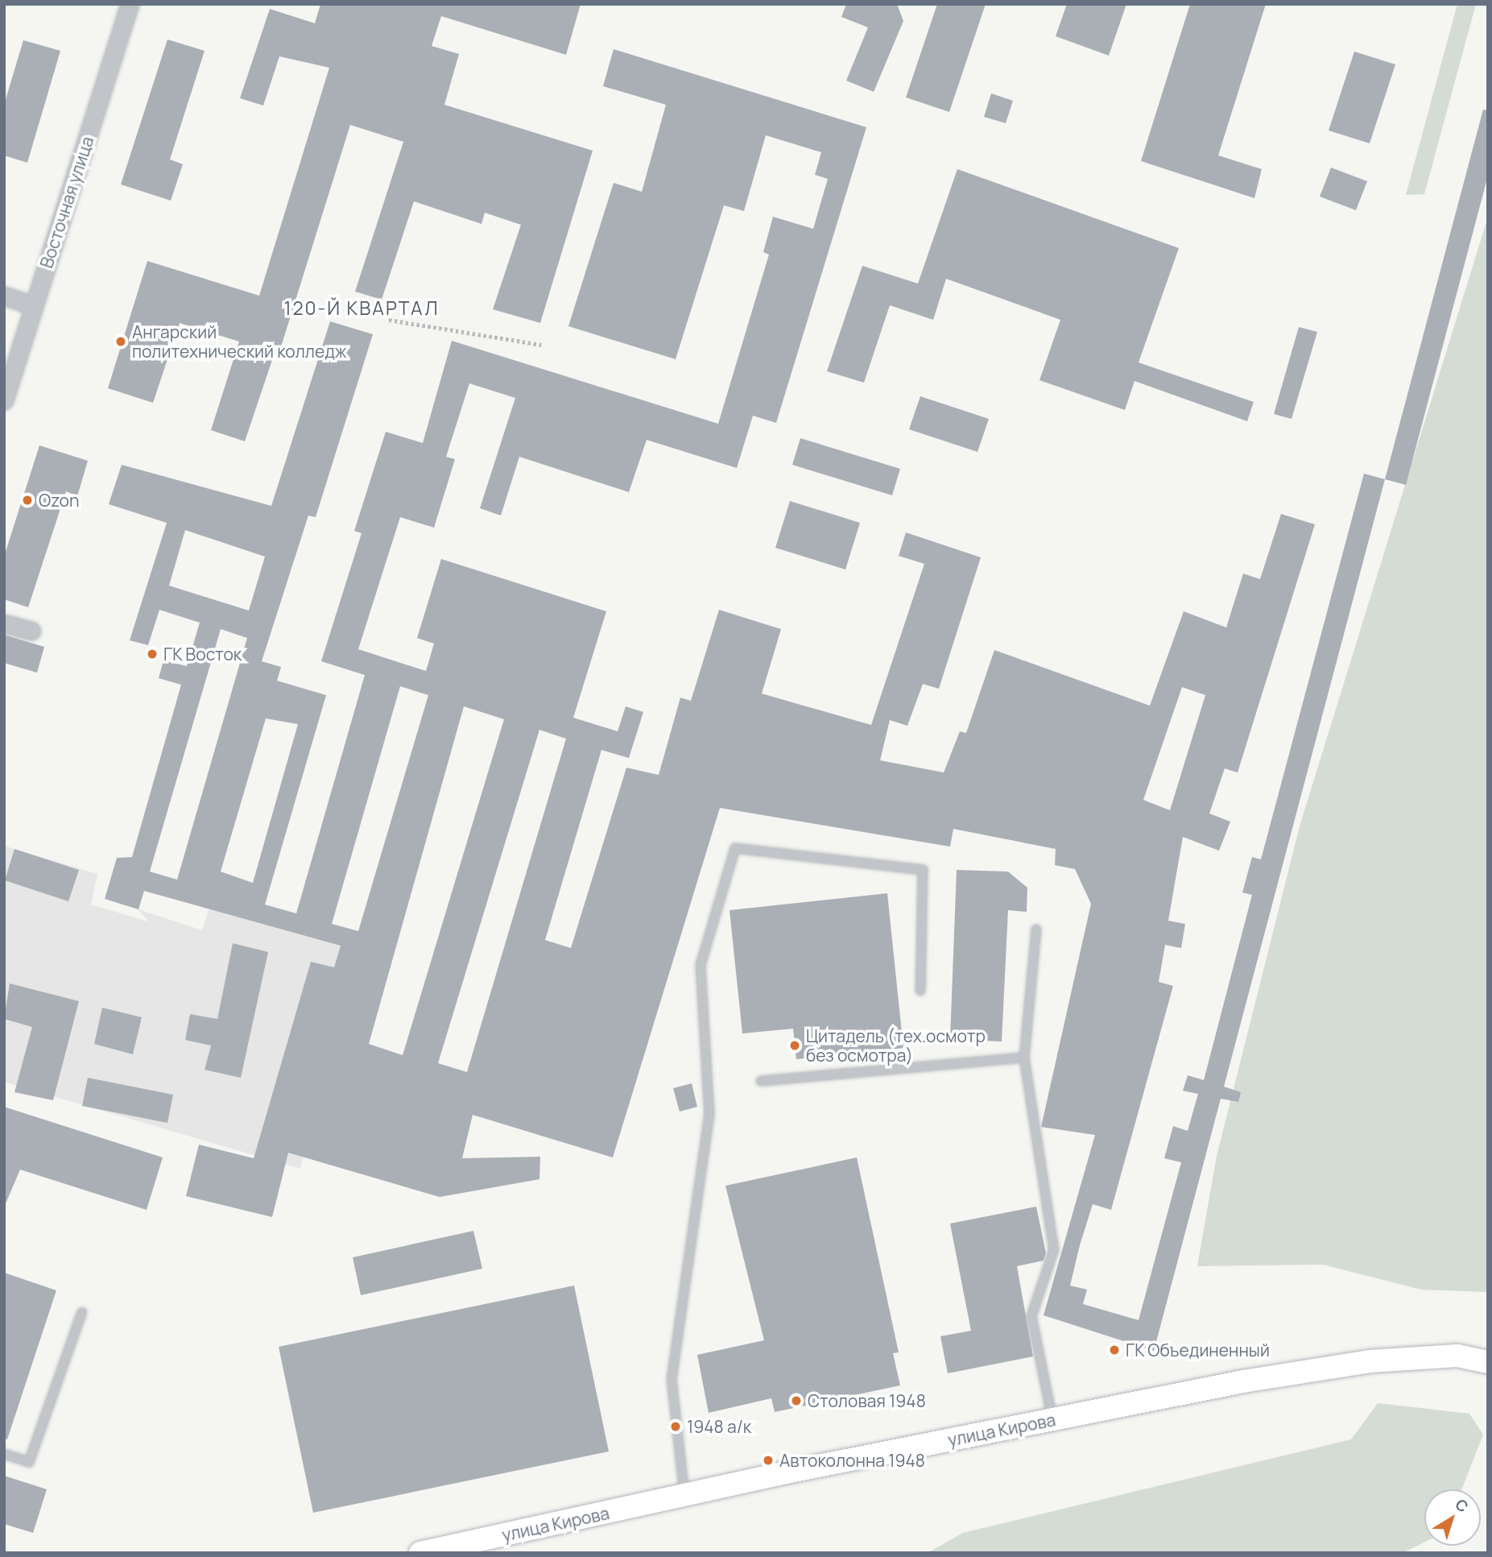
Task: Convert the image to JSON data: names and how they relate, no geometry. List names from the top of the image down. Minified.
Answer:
{"streets":{"street":["Восточная улица","улица Кирова"]},"districts":["120-Й КВАРТАЛ"],"places":["Ангарский политехнический колледж","Ozon","ГК Восток","Цитадель (тех.осмотр без осмотра)","ГК Объединенный","Столовая 1948","1948 а/к","Автоколонна 1948"],"north":"top right"}
